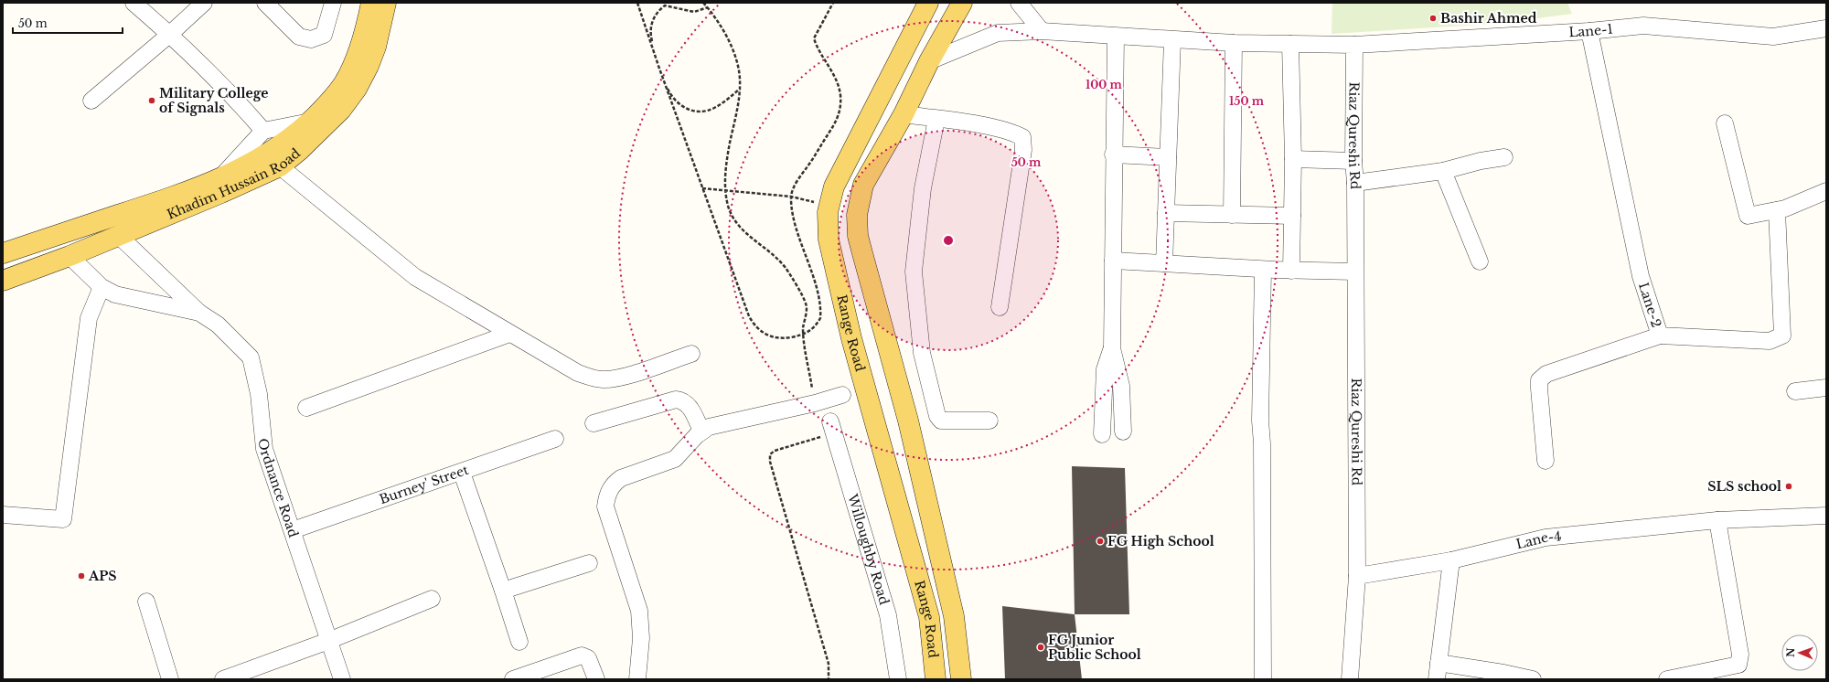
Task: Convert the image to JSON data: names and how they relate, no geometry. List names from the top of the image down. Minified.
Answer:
{"streets":{"main road":["Khadim Hussain Road","Range Road"],"street":["Lane-1","Riaz Qureshi Rd","Lane-2","Burney' Street","Ordnance Road","Lane-4","Willoughby Road"]},"crossings":[["Lane-1","Riaz Qureshi Rd"],["Lane-1","Lane-2"],["Riaz Qureshi Rd","Lane-4"],["Khadim Hussain Road","Ordnance Road"],["Burney' Street","Ordnance Road"]],"places":["Bashir Ahmed","Military College of Signals","SLS school","FG High School","APS","FG Junior Public School"],"scale_bar":"50 m","north":"left","rings":["100 m","150 m","50 m"]}
